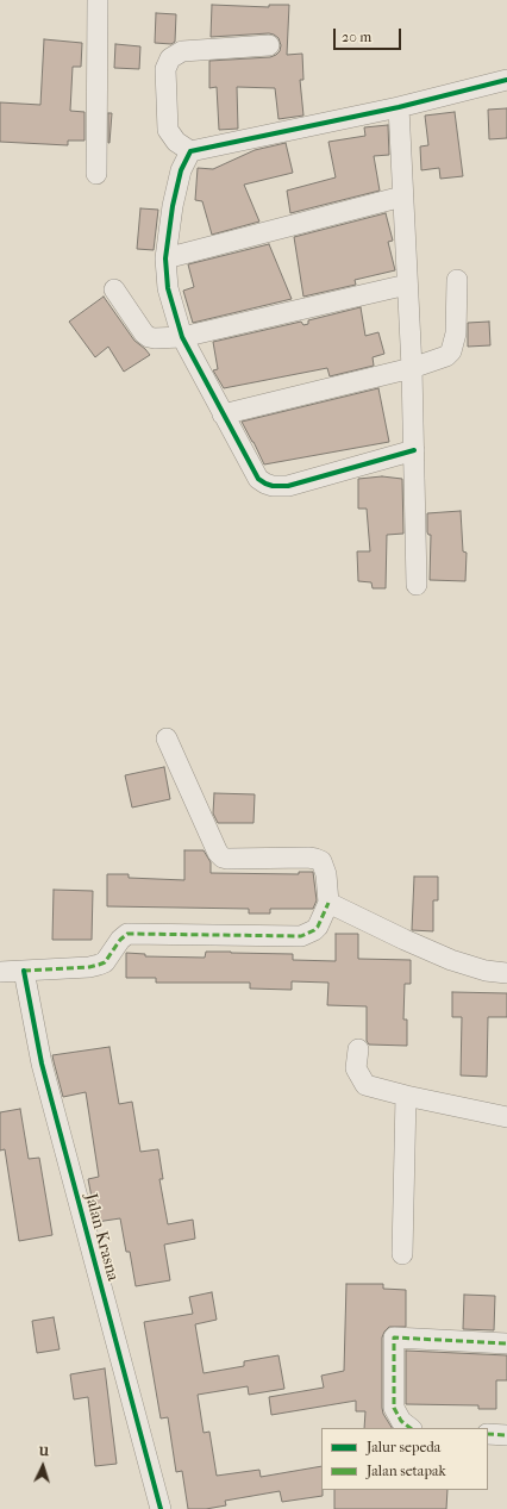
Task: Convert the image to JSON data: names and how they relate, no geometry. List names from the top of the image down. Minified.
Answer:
{"streets":{"street":["Jalan Krasna"]},"legend":["Jalur sepeda","Jalan setapak"],"scale_bar":"20 m","north":"top"}
